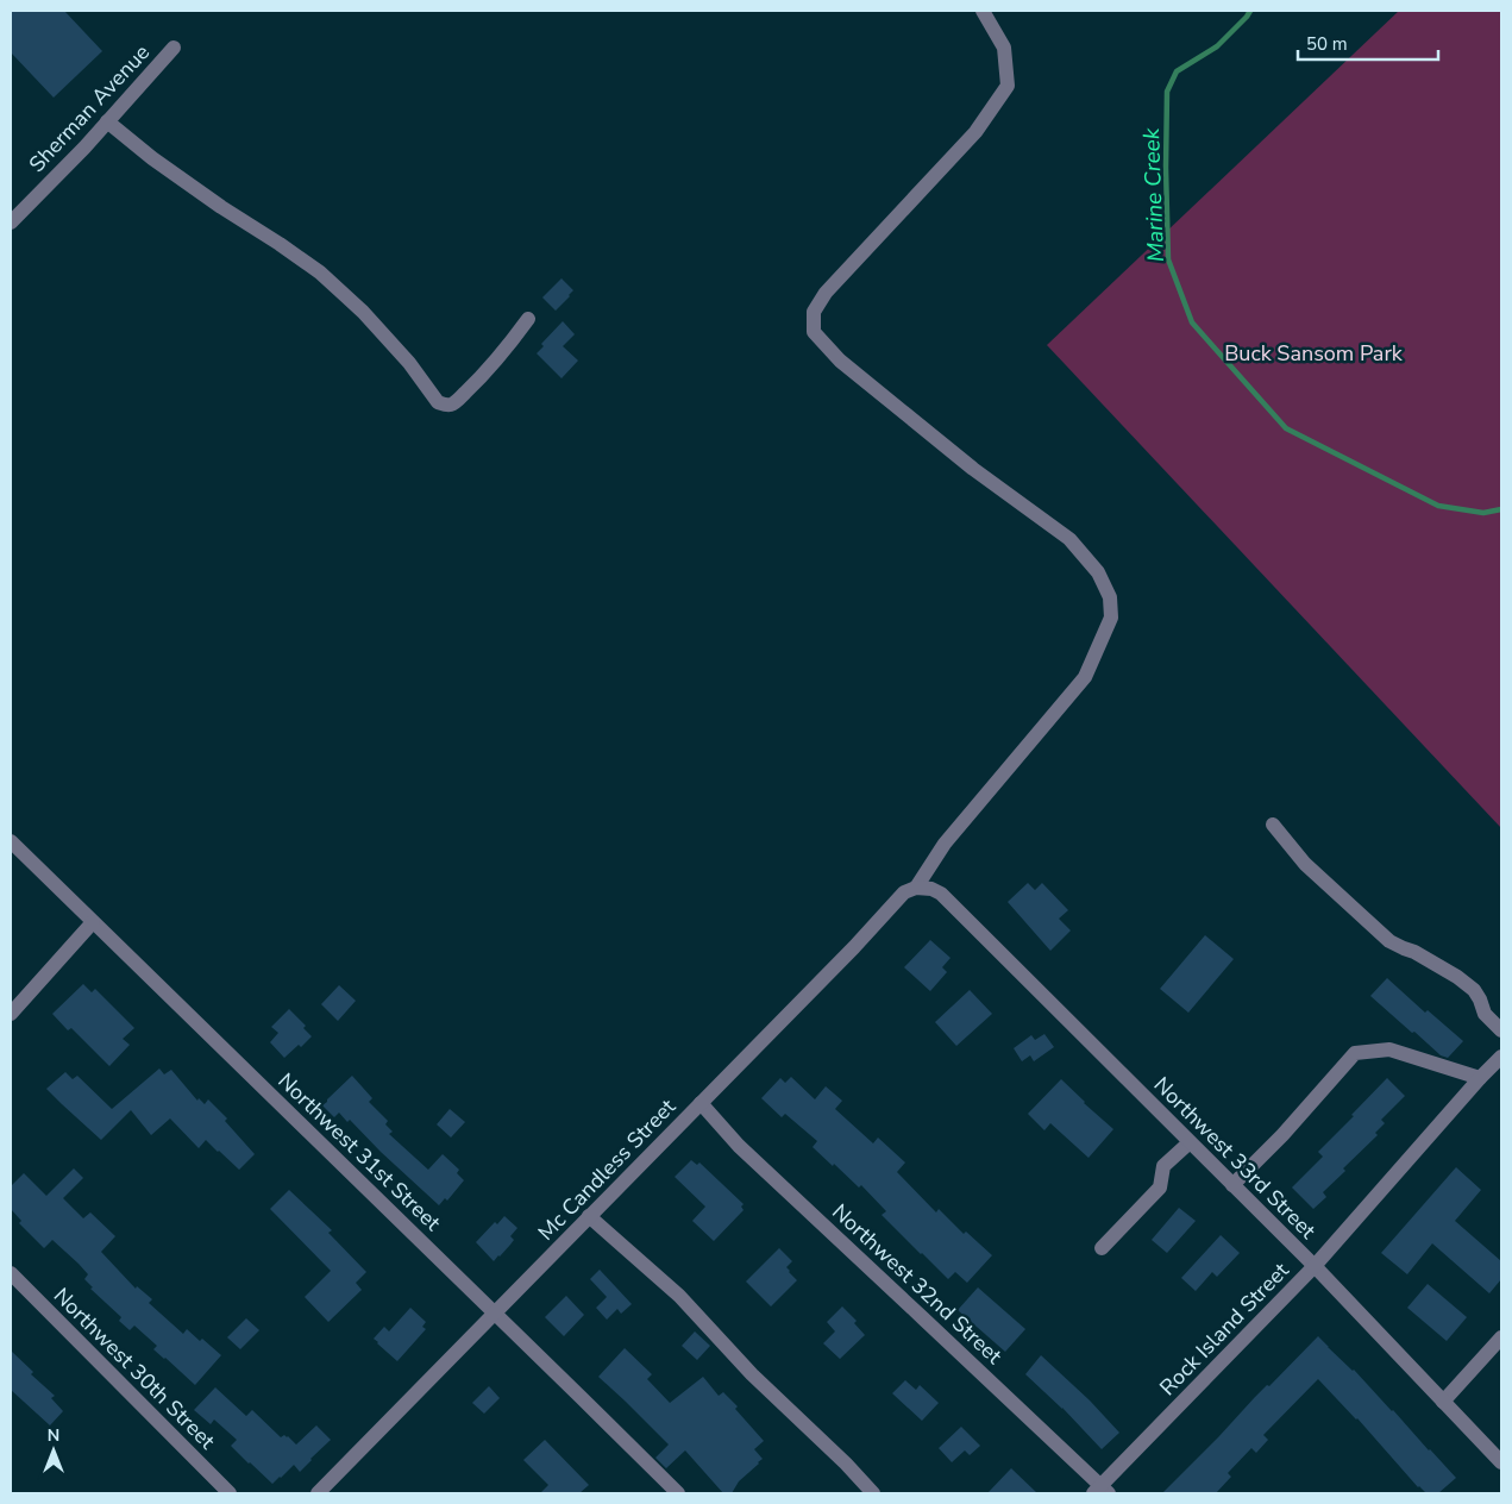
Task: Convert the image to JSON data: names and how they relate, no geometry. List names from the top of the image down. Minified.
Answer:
{"streets":{"street":["Sherman Avenue","Northwest 31st Street","Northwest 33rd Street","Mc Candless Street","Northwest 32nd Street","Rock Island Street","Northwest 30th Street"]},"crossings":[["Northwest 31st Street","Mc Candless Street"],["Northwest 33rd Street","Mc Candless Street"],["Northwest 33rd Street","Rock Island Street"],["Mc Candless Street","Northwest 32nd Street"],["Northwest 32nd Street","Rock Island Street"]],"water":["Marine Creek"],"parks":["Buck Sansom Park"],"scale_bar":"50 m","north":"top"}
